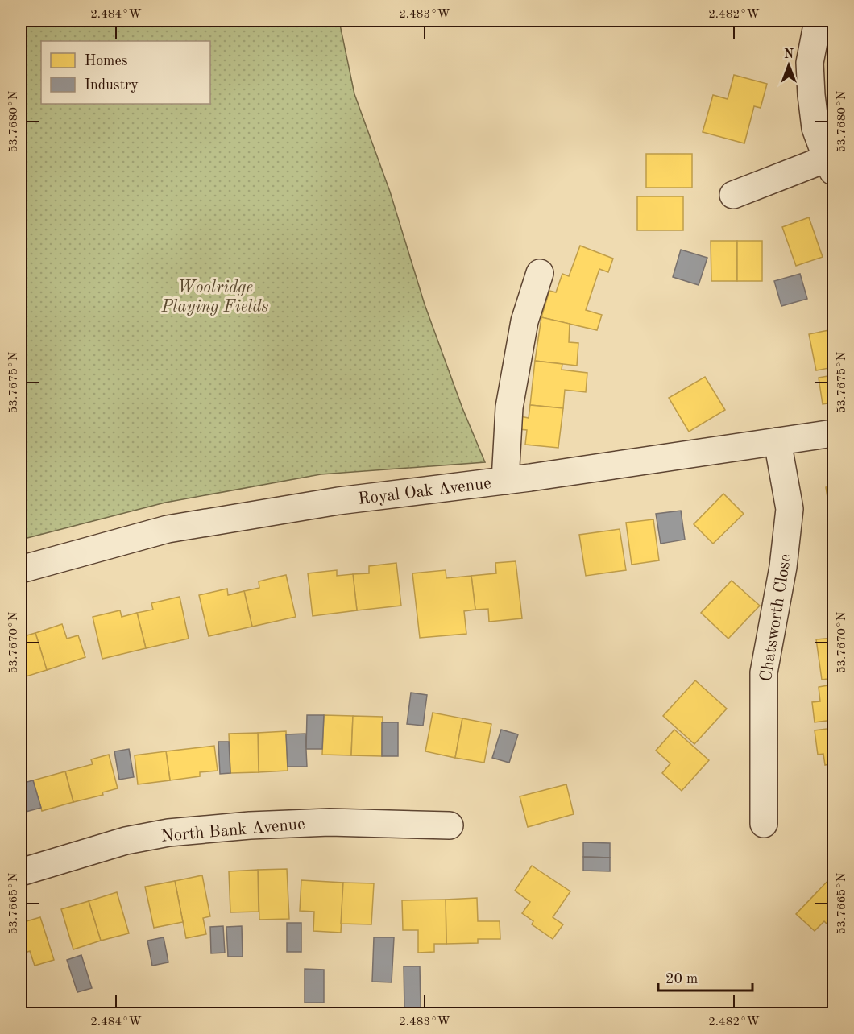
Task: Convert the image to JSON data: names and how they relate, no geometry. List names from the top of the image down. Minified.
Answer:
{"streets":{"street":["Royal Oak Avenue","Chatsworth Close","North Bank Avenue"]},"crossings":[["Royal Oak Avenue","Chatsworth Close"]],"parks":["Woolridge Playing Fields"],"legend":["Homes","Industry"],"scale_bar":"20 m","north":"top","coordinates":["2.484°W","2.483°W","2.482°W","53.7680°N","53.7675°N","53.7670°N","53.7665°N"]}
